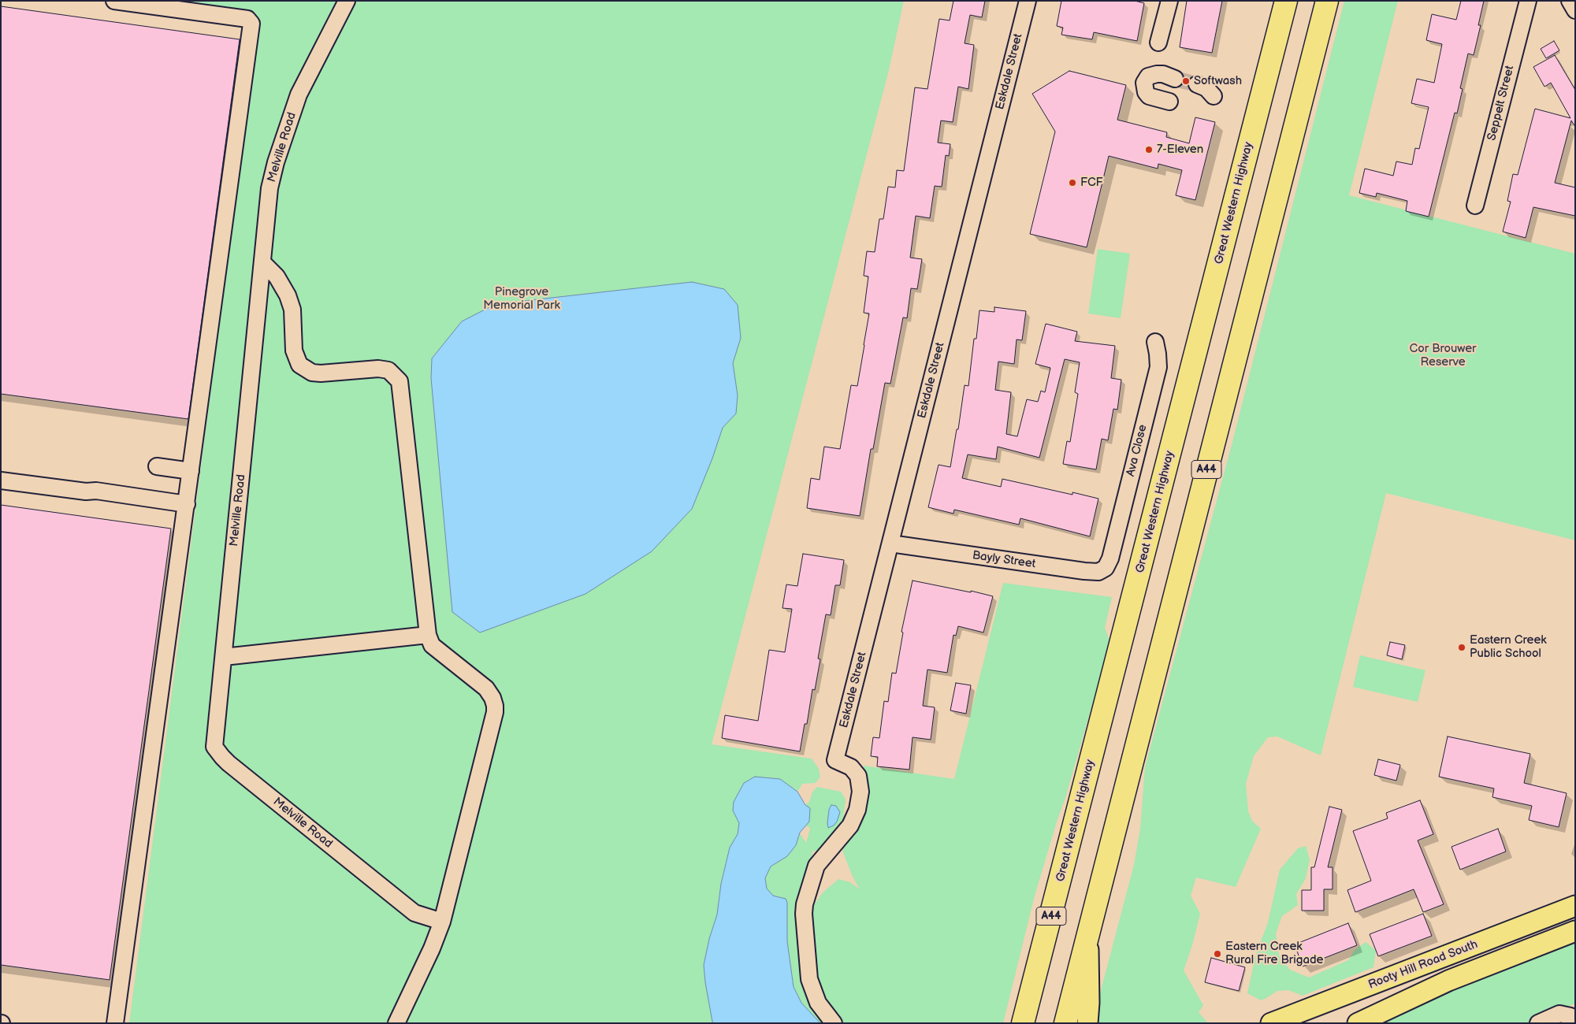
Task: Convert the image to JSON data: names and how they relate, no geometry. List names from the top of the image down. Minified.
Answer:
{"streets":{"highway":["Great Western Highway","A44"],"main road":["Rooty Hill Road South"],"street":["Eskdale Street","Seppelt Street","Melville Road","Ava Close","Bayly Street"]},"crossings":[["Eskdale Street","Bayly Street"],["Ava Close","Bayly Street"]],"parks":["Pinegrove Memorial Park","Cor Brouwer Reserve"],"places":["Softwash","7-Eleven","FCF","Eastern Creek Public School","Eastern Creek Rural Fire Brigade"]}
